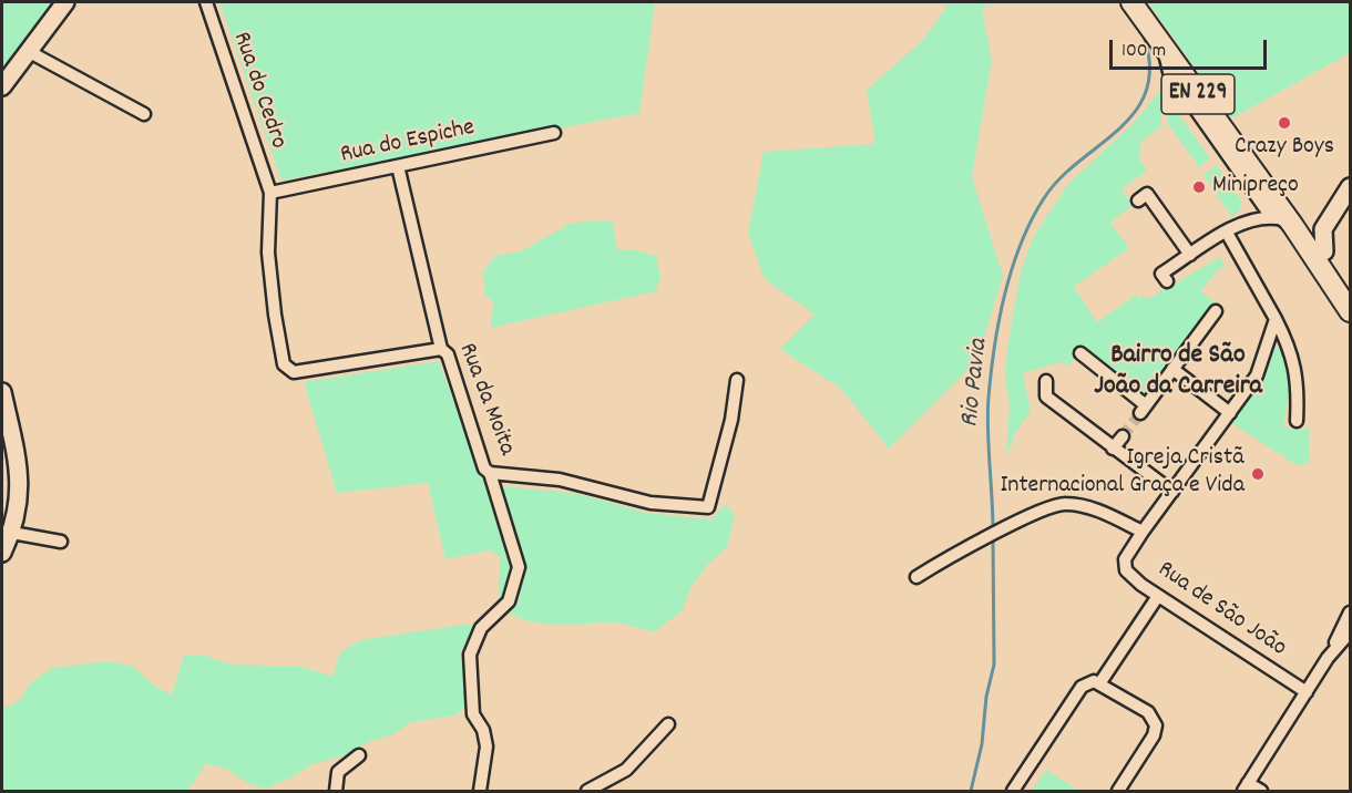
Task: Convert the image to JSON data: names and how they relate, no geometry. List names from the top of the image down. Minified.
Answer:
{"streets":{"main road":["EN 229"],"street":["Rua do Cedro","Rua do Espiche","Rua da Moita","Rua de São João"]},"crossings":[["Rua do Cedro","Rua do Espiche"],["Rua do Espiche","Rua da Moita"]],"districts":["Bairro de São João da Carreira"],"water":["Rio Pavia"],"places":["Crazy Boys","Minipreço","Igreja Cristã Internacional Graça e Vida"],"scale_bar":"100 m"}
